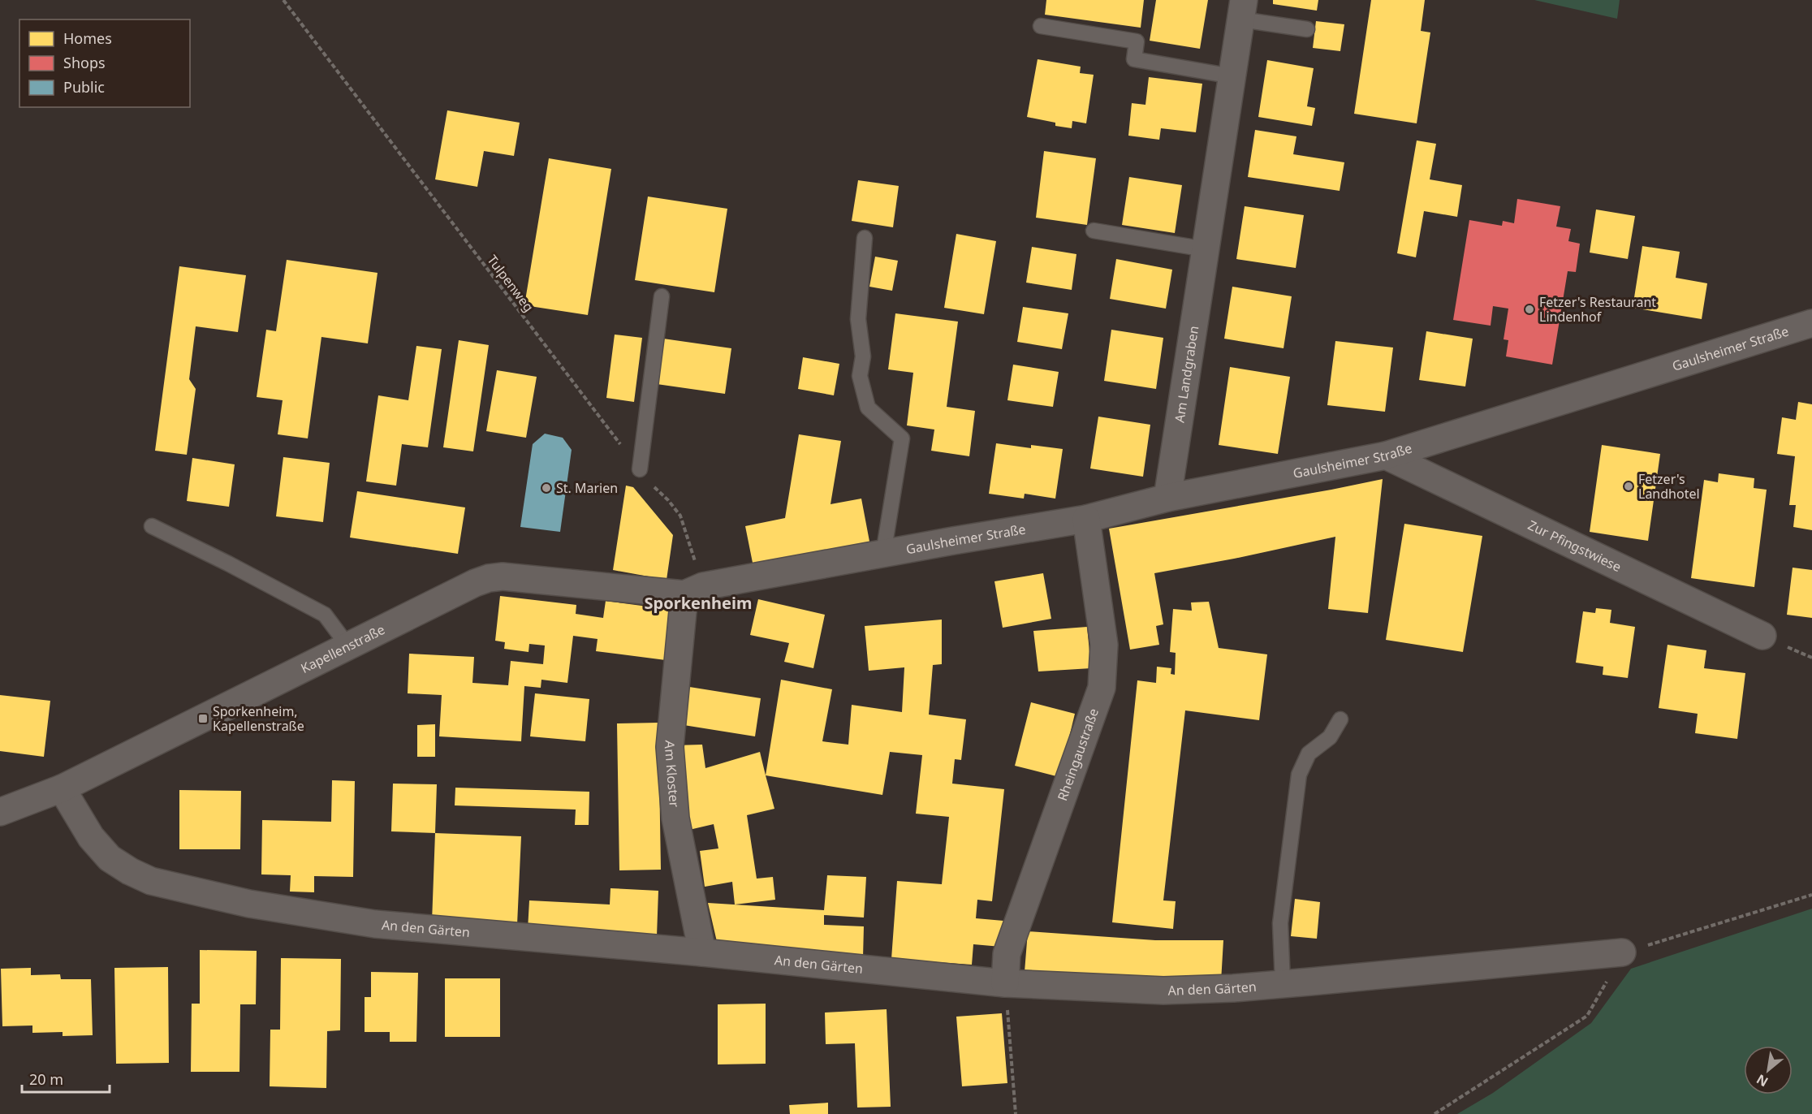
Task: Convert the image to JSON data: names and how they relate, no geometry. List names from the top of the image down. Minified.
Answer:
{"streets":{"street":["Gaulsheimer Straße","Am Landgraben","Zur Pfingstwiese","Kapellenstraße","Rheingaustraße","Am Kloster","An den Gärten"],"path":["Tulpenweg"]},"crossings":[["Tulpenweg","Gaulsheimer Straße"],["Tulpenweg","Kapellenstraße"],["Tulpenweg","Am Kloster"],["Gaulsheimer Straße","Am Landgraben"],["Gaulsheimer Straße","Zur Pfingstwiese"],["Gaulsheimer Straße","Kapellenstraße"],["Gaulsheimer Straße","Rheingaustraße"],["Gaulsheimer Straße","Am Kloster"],["Kapellenstraße","Am Kloster"],["Kapellenstraße","An den Gärten"],["Rheingaustraße","An den Gärten"],["Am Kloster","An den Gärten"]],"districts":["Sporkenheim"],"places":{"other":["Fetzer's Restaurant Lindenhof","Fetzer's Landhotel","St. Marien"],"transit":["Sporkenheim, Kapellenstraße"]},"legend":["Homes","Shops","Public"],"scale_bar":"20 m","north":"bottom left"}
